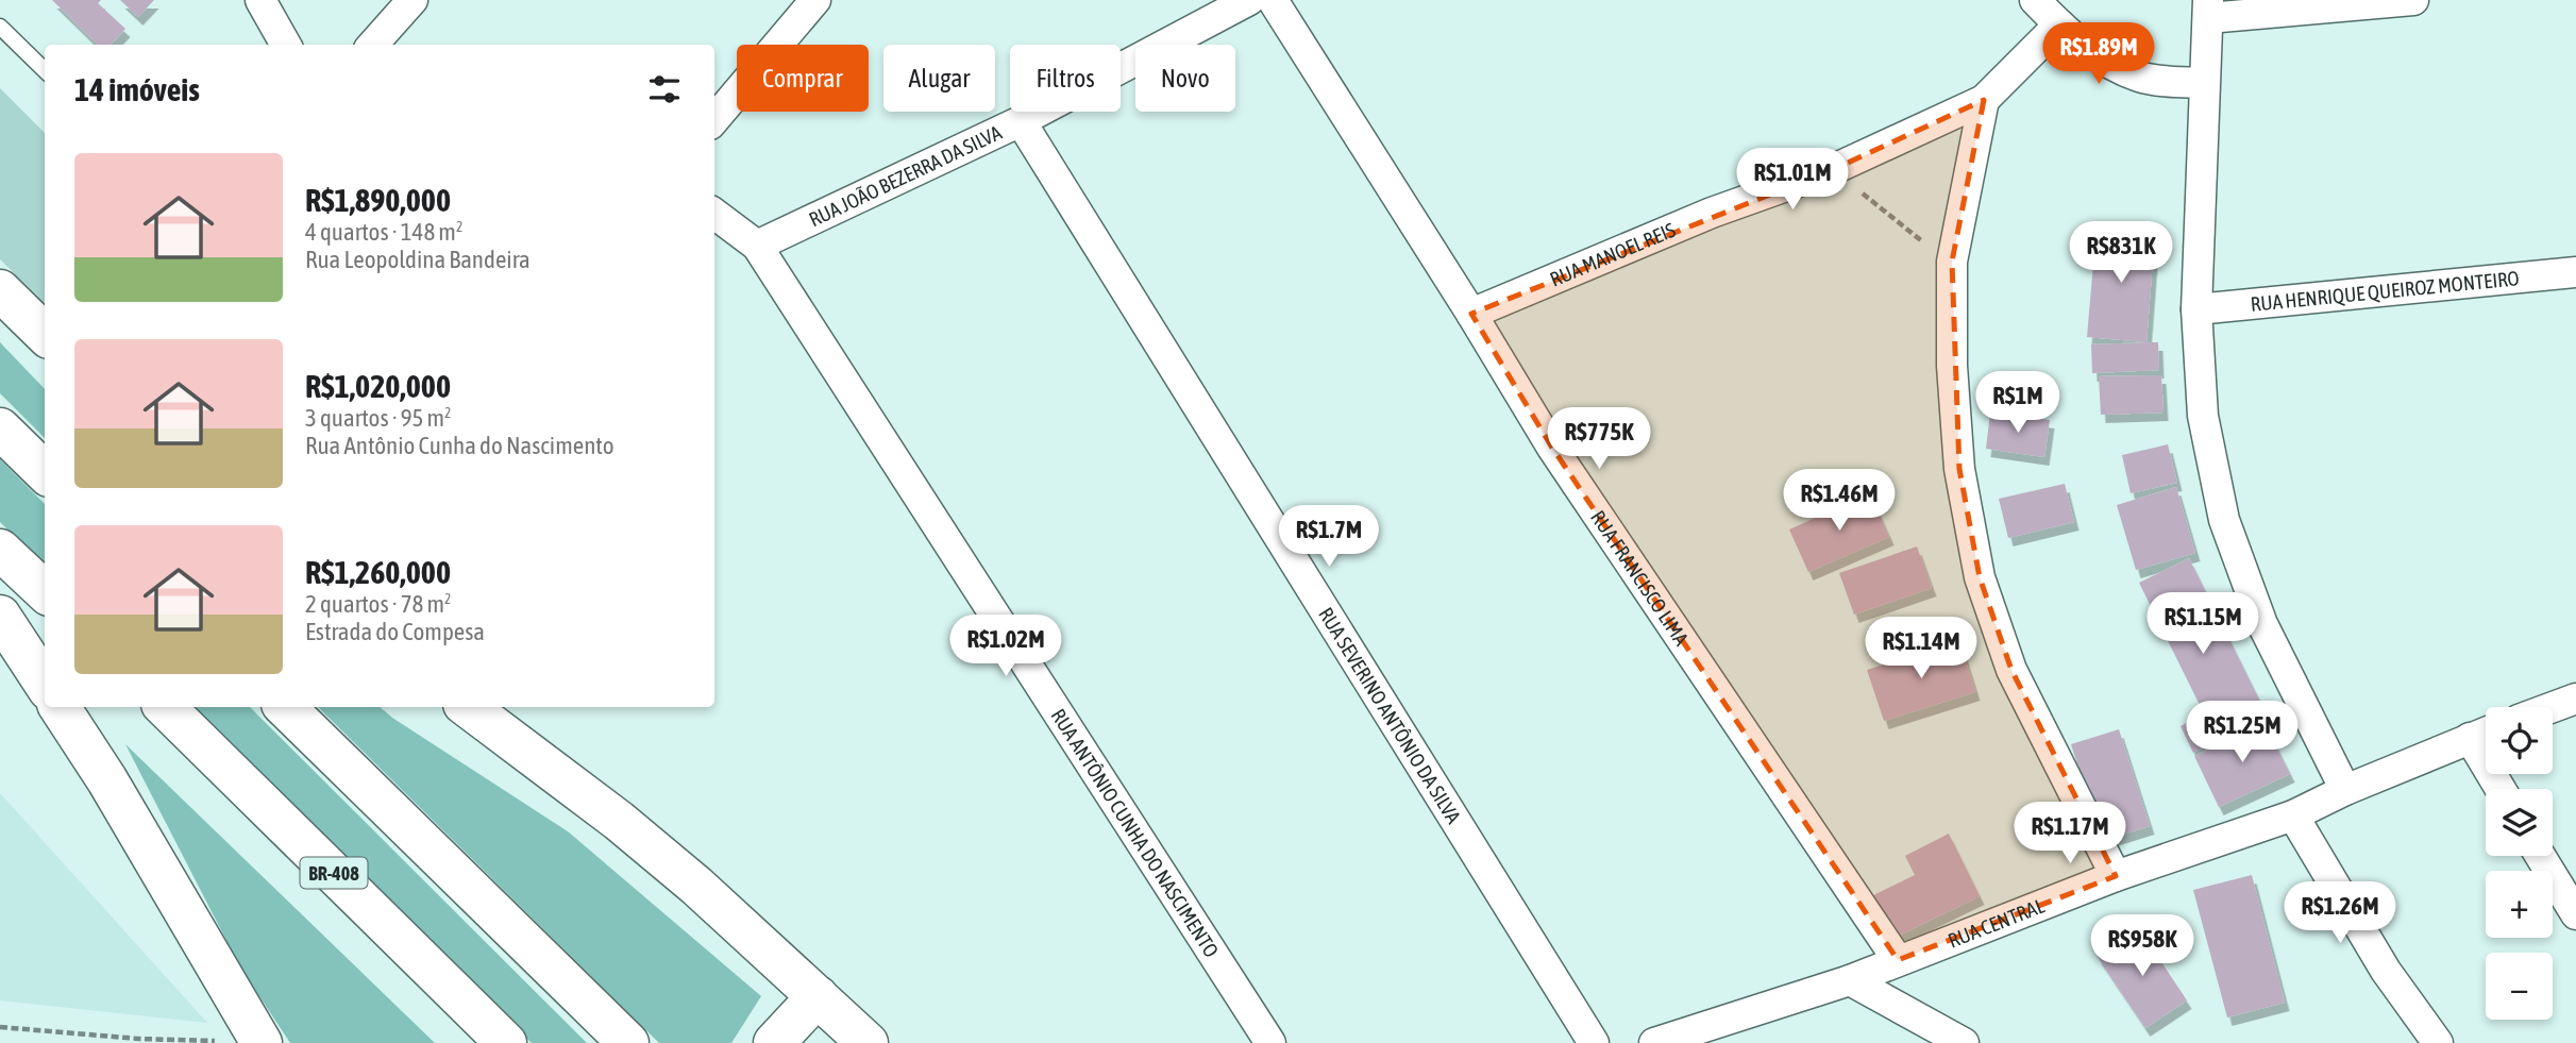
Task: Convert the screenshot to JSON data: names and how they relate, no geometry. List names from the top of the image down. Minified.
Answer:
{"streets":{"highway":["BR-408"],"street":["RUA JOÃO BEZERRA DA SILVA","RUA MANOEL REIS","RUA HENRIQUE QUEIROZ MONTEIRO","RUA FRANCISCO LIMA","RUA SEVERINO ANTÔNIO DA SILVA","RUA ANTÔNIO CUNHA DO NASCIMENTO","RUA CENTRAL"]},"crossings":[["RUA JOÃO BEZERRA DA SILVA","RUA SEVERINO ANTÔNIO DA SILVA"],["RUA JOÃO BEZERRA DA SILVA","RUA ANTÔNIO CUNHA DO NASCIMENTO"],["RUA MANOEL REIS","RUA FRANCISCO LIMA"],["RUA FRANCISCO LIMA","RUA CENTRAL"]],"page":{"price":["R$1.89M","R$1.01M","R$831K","R$1M","R$775K","R$1.46M","R$1.7M","R$1.15M","R$1.02M","R$1.14M","R$1.25M","R$1.17M","R$1.26M","R$958K"],"chip":["Comprar","Alugar","Filtros","Novo"],"heading":"14 imóveis","list":[{"name":"R$1,890,000","note":"4 quartos · 148 m² · Rua Leopoldina Bandeira"},{"name":"R$1,020,000","note":"3 quartos · 95 m² · Rua Antônio Cunha do Nascimento"},{"name":"R$1,260,000","note":"2 quartos · 78 m² · Estrada do Compesa"}],"map_buttons":["+","−"]}}
